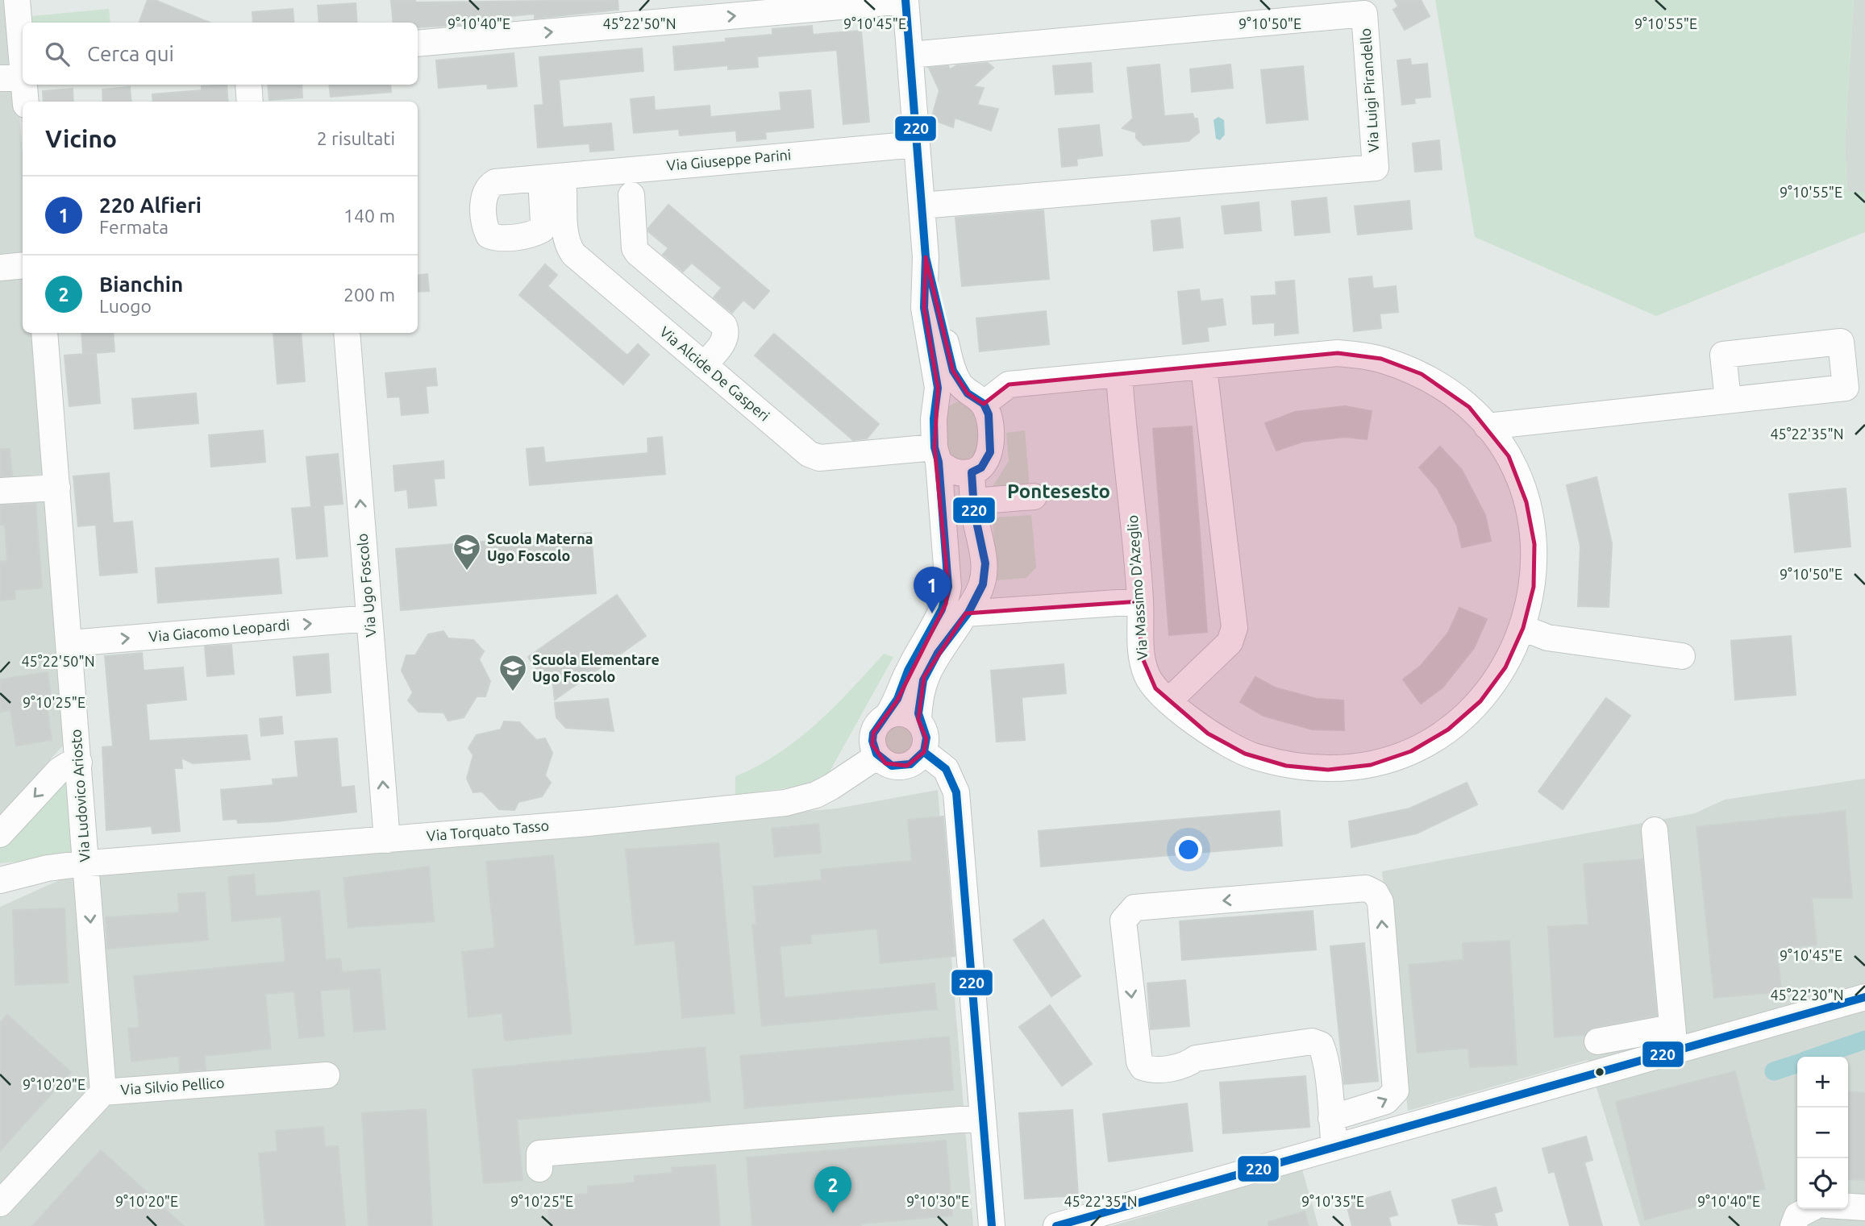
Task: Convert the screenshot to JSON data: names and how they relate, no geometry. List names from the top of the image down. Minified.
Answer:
{"streets":{"street":["Via Luigi Pirandello","Via Giuseppe Parini","Via Alcide De Gasperi","Via Ugo Foscolo","Via Massimo D'Azeglio","Via Giacomo Leopardi","Via Ludovico Ariosto","Via Torquato Tasso","Via Silvio Pellico"]},"crossings":[["Via Alcide De Gasperi","Via Massimo D'Azeglio"],["Via Ugo Foscolo","Via Giacomo Leopardi"],["Via Ugo Foscolo","Via Torquato Tasso"],["Via Giacomo Leopardi","Via Ludovico Ariosto"],["Via Ludovico Ariosto","Via Torquato Tasso"],["Via Ludovico Ariosto","Via Silvio Pellico"]],"one_way":["Via Ugo Foscolo","Via Giacomo Leopardi"],"districts":["Pontesesto"],"places":{"school or university":["Scuola Materna Ugo Foscolo","Scuola Elementare Ugo Foscolo"]},"lines":["transit line 220"],"page":{"search":"Cerca qui","heading":["Vicino","2 risultati"],"list":[{"mark":"1","name":"220 Alfieri","note":"Fermata","value":"140 m"},{"mark":"2","name":"Bianchin","note":"Luogo","value":"200 m"}],"pins":["1","2"],"map_buttons":["+","−"]},"coordinates":["9°10'40\"E","9°10'45\"E","9°10'50\"E","9°10'55\"E","45°22'50\"N","45°22'35\"N","9°10'25\"E","45°22'30\"N","9°10'20\"E","9°10'30\"E","9°10'35\"E"]}
